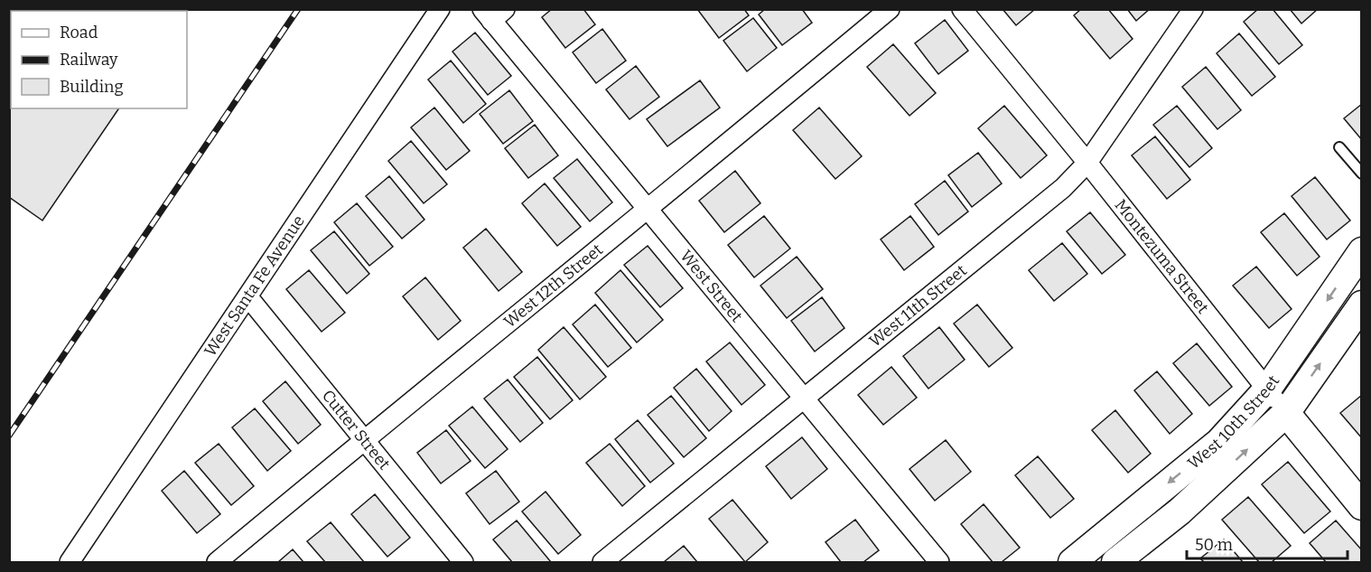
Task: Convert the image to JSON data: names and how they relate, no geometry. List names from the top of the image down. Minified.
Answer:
{"streets":{"main road":["Montezuma Street","West 10th Street"],"street":["West Santa Fe Avenue","West 12th Street","West Street","West 11th Street","Cutter Street"]},"crossings":[["Montezuma Street","West 11th Street"],["Montezuma Street","West 10th Street"],["West Santa Fe Avenue","Cutter Street"],["West 12th Street","West Street"],["West 12th Street","Cutter Street"],["West Street","West 11th Street"]],"legend":["Road","Railway","Building"],"scale_bar":"50 m"}
